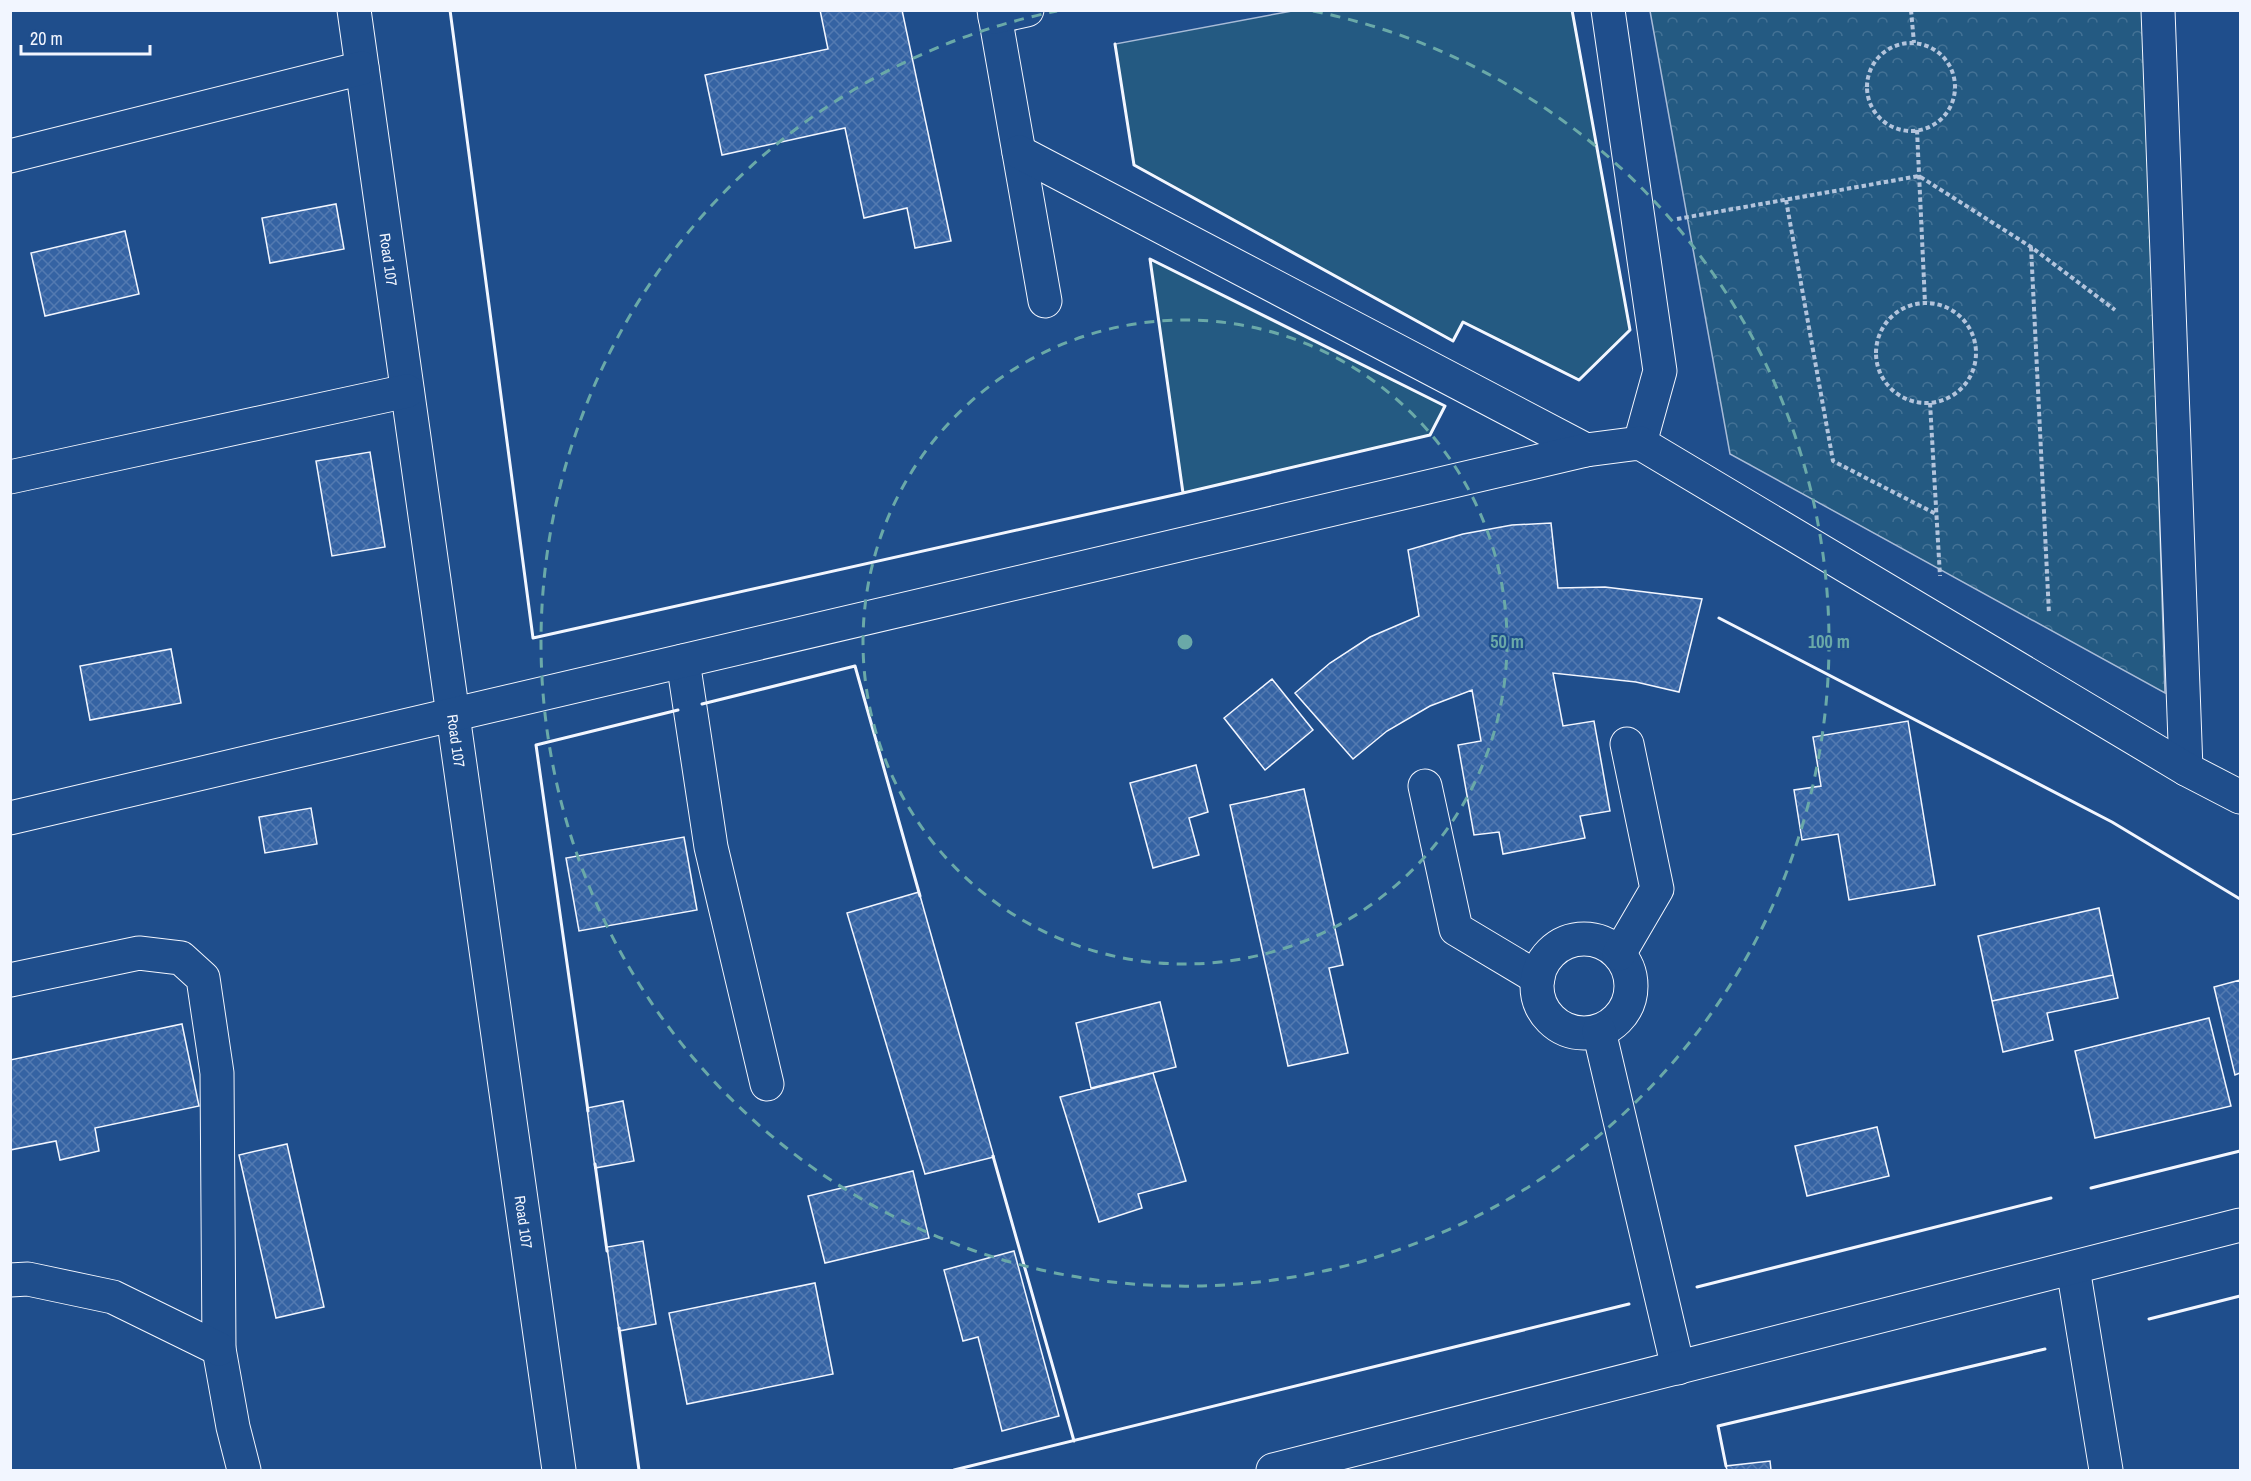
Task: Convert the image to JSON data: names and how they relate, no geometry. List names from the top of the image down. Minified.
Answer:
{"streets":{"street":["Road 107"]},"scale_bar":"20 m","rings":["50 m","100 m"]}
